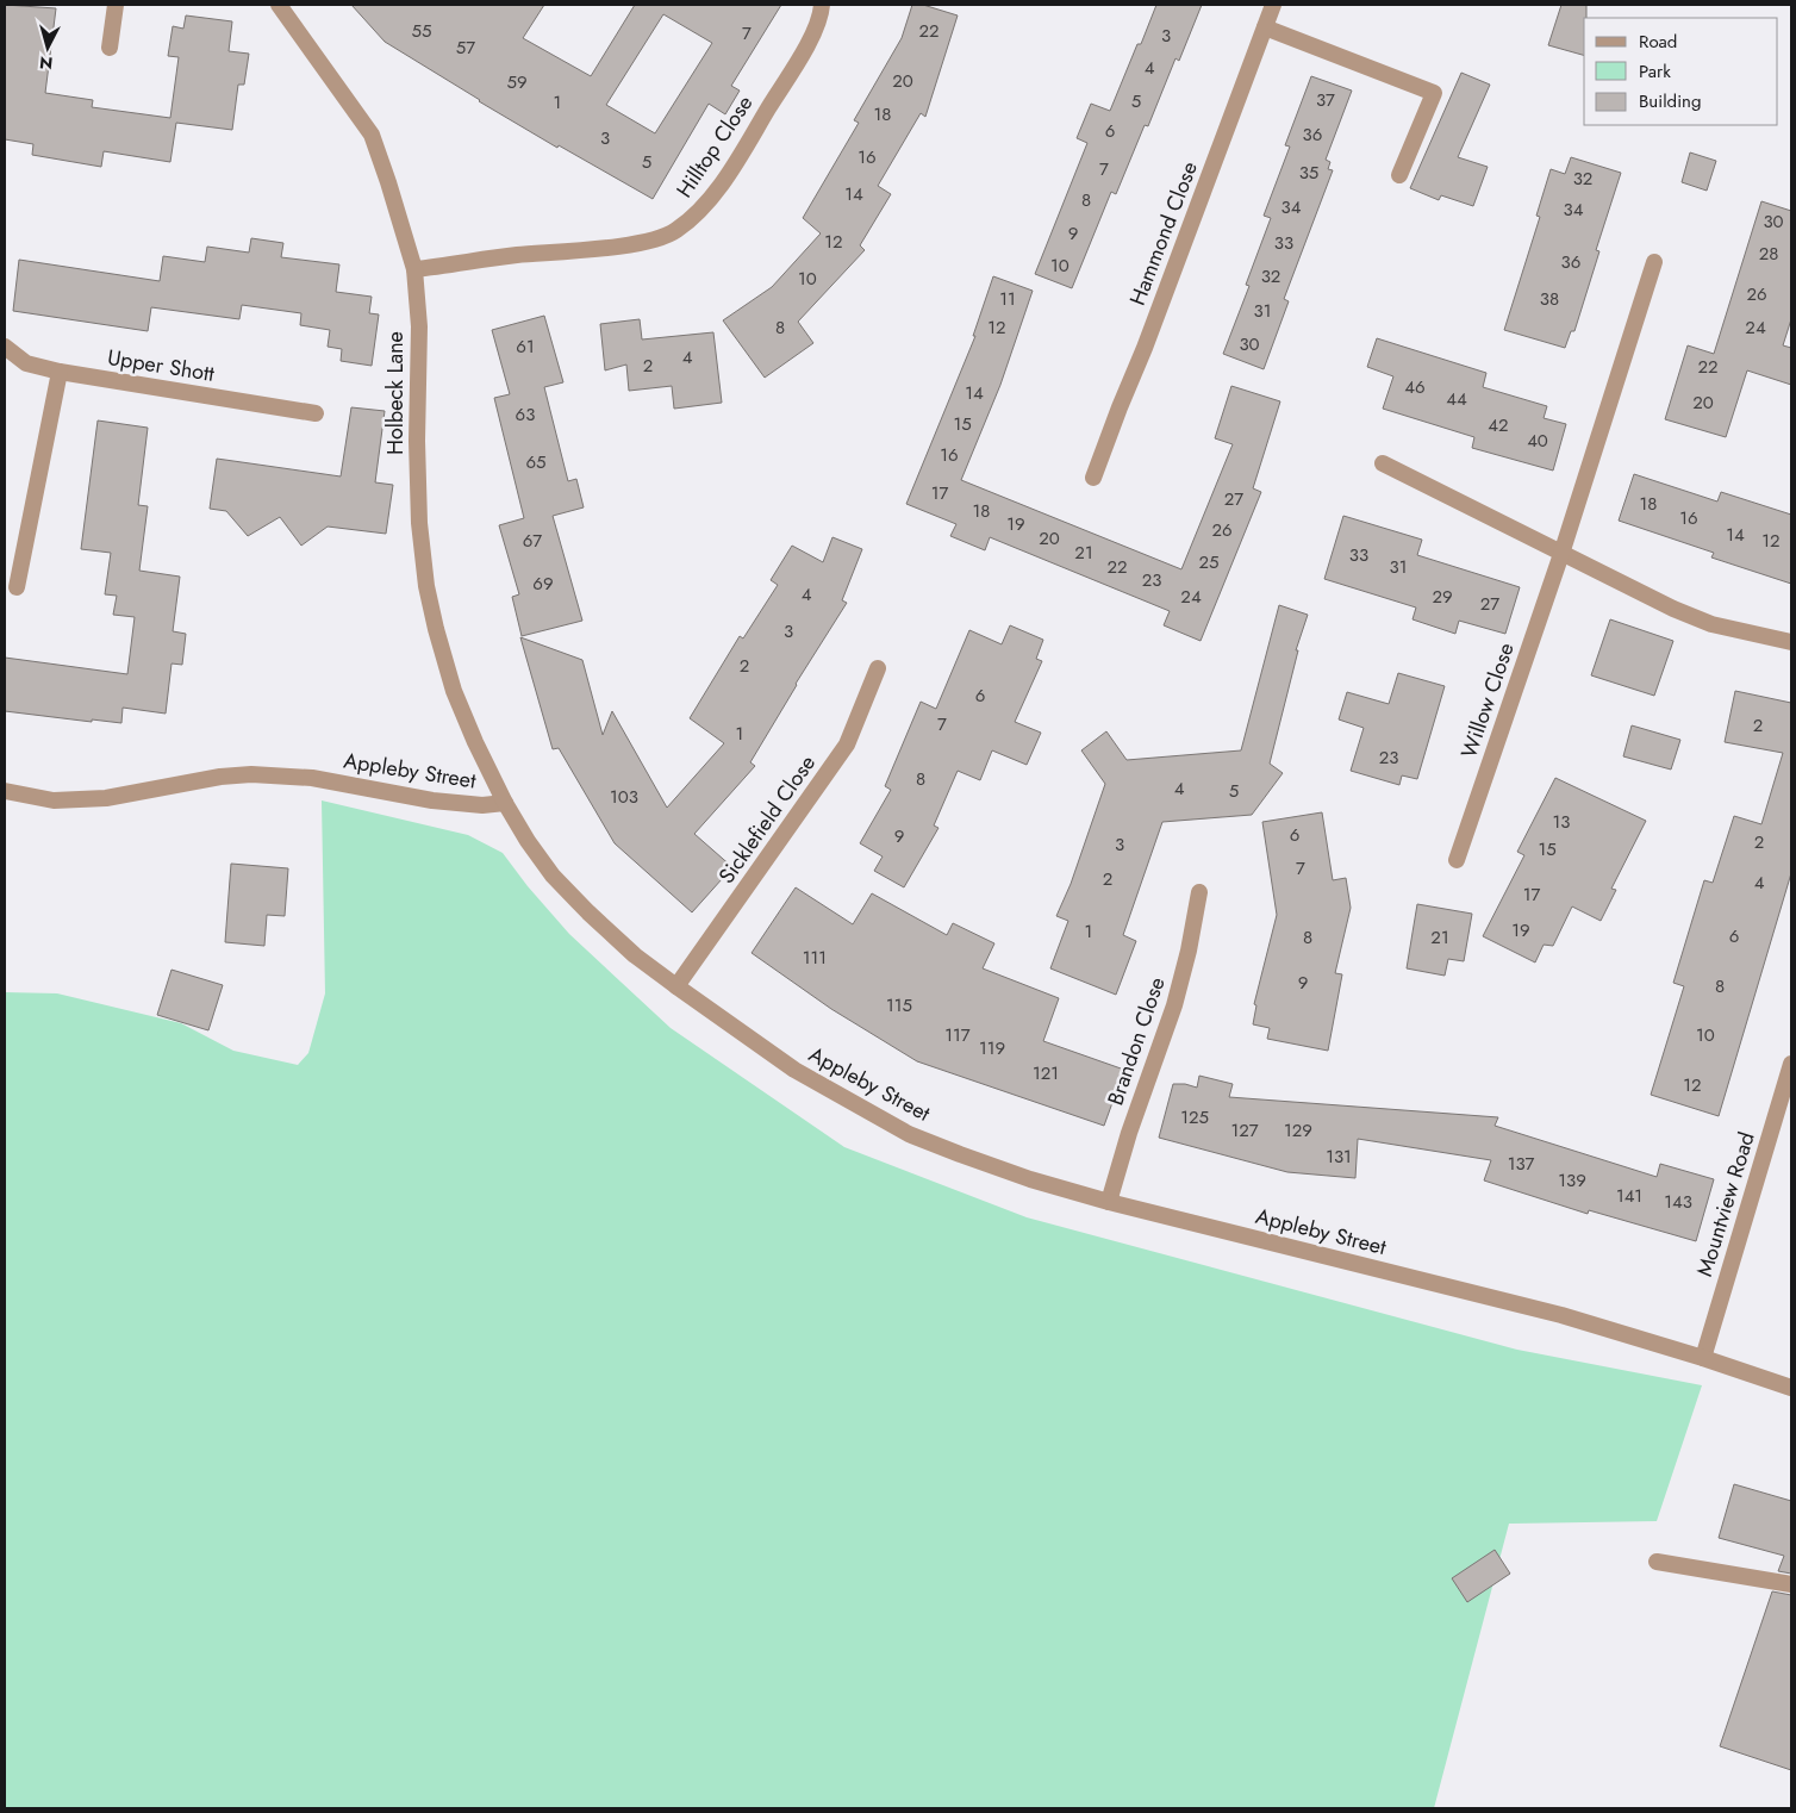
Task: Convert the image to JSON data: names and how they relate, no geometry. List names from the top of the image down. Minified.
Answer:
{"streets":{"street":["Hilltop Close","Hammond Close","Upper Shott","Holbeck Lane","Willow Close","Appleby Street","Sicklefield Close","Brandon Close","Mountview Road"]},"crossings":[["Hilltop Close","Holbeck Lane"],["Holbeck Lane","Appleby Street"],["Appleby Street","Sicklefield Close"],["Appleby Street","Brandon Close"],["Appleby Street","Mountview Road"]],"house_numbers":["55","22","7","3","57","4","20","59","37","5","1","18","6","36","3","16","5","7","35","32","14","8","34","34","30","9","12","33","28","36","10","32","10","26","11","38","31","8","12","24","30","61","4","2","22","46","14","44","20","63","15","42","40","16","65","17","27","18","18","16","19","26","14","20","67","12","21","33","25","22","31","23","69","4","24","29","27","3","2","6","7","2","1","23","8","4","5","103","13","6","9","2","3","15","7","2","4","17","19","1","6","8","21","111","9","8","115","117","10","119","121","12","125","127","129","131","137","139","141","143"],"legend":["Road","Park","Building"],"north":"bottom"}
